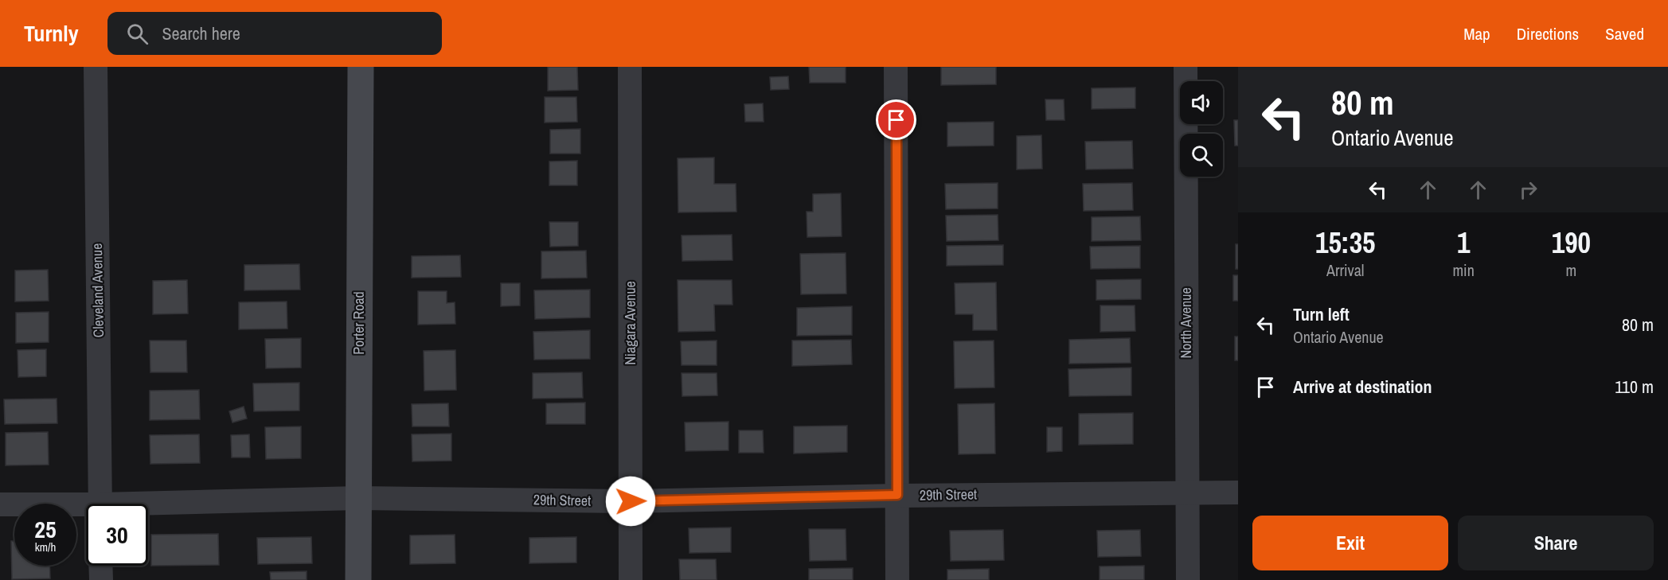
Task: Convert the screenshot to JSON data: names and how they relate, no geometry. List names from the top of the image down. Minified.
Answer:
{"streets":{"main road":["Porter Road"],"street":["Cleveland Avenue","Niagara Avenue","North Avenue","29th Street"]},"crossings":[["Porter Road","29th Street"],["Niagara Avenue","29th Street"],["North Avenue","29th Street"]],"page":{"header":"Turnly","search":"Search here","nav":["Map","Directions","Saved"],"turn":["80 m","Ontario Avenue"],"eta":["15:35","Arrival","1","min","190","m"],"list":[{"name":"Turn left","note":"Ontario Avenue","value":"80 m"},{"name":"Arrive at destination","value":"110 m"}],"speed":"25 km/h","limit":"30","buttons":["Exit","Share"]}}
